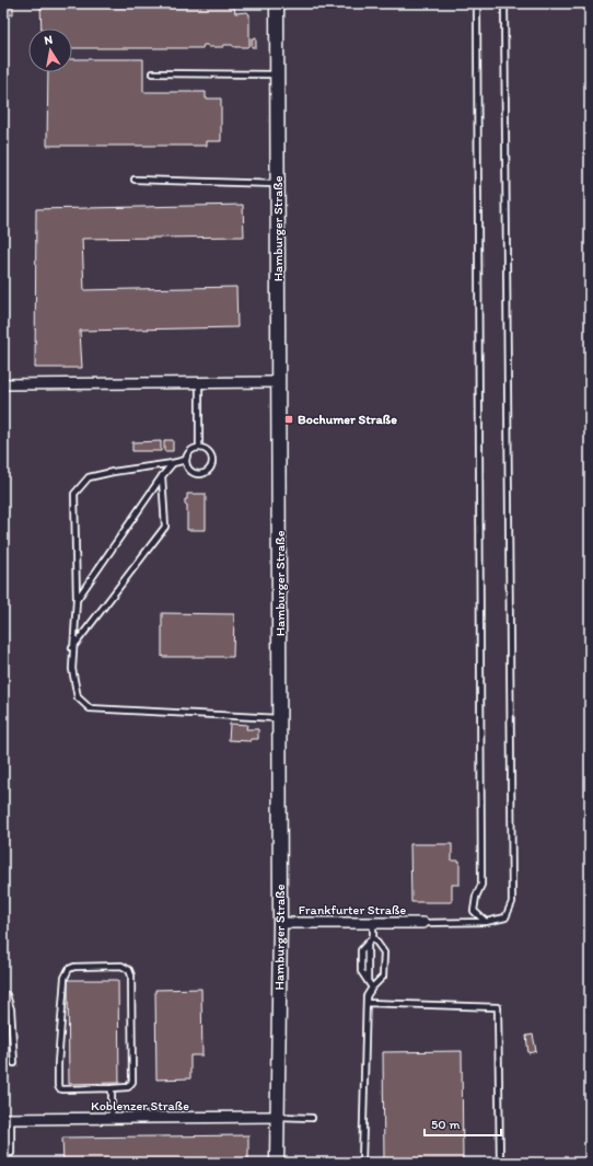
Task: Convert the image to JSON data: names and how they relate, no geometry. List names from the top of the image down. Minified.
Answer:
{"streets":{"street":["Hamburger Straße","Frankfurter Straße","Koblenzer Straße"]},"crossings":[["Hamburger Straße","Frankfurter Straße"],["Hamburger Straße","Koblenzer Straße"]],"places":{"transit":["Bochumer Straße"]},"scale_bar":"50 m","north":"top"}
